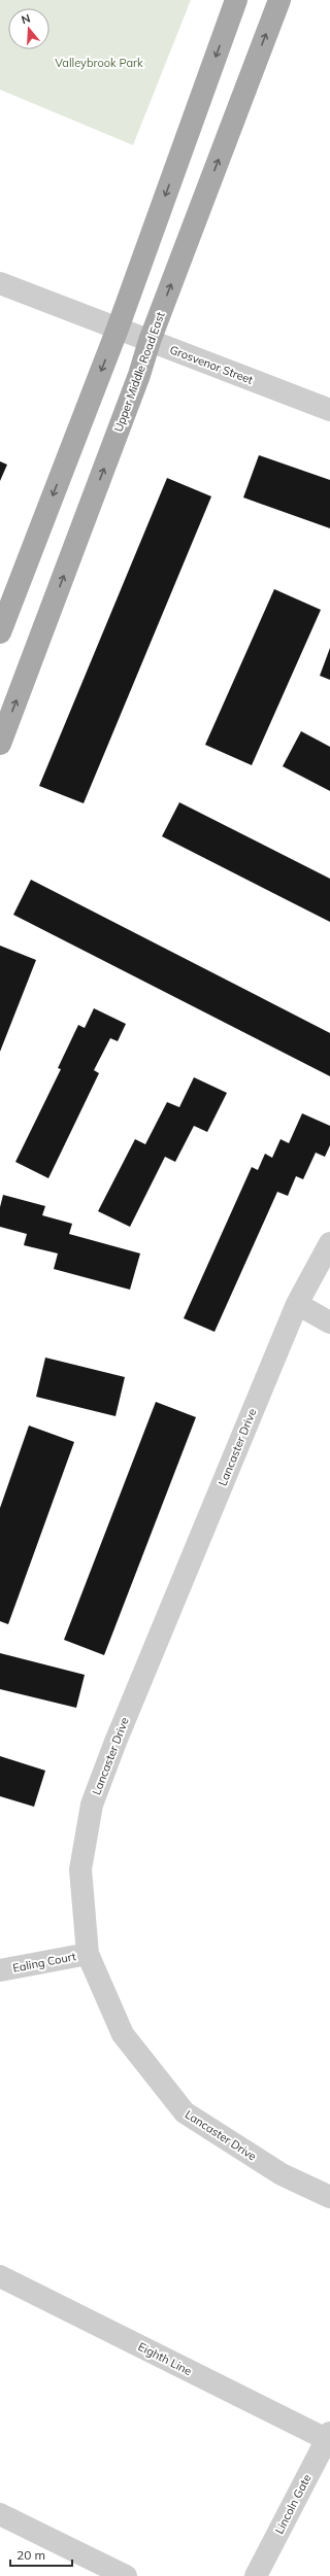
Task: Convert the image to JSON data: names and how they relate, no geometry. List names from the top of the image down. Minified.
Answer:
{"streets":{"main road":["Upper Middle Road East"],"street":["Grosvenor Street","Lancaster Drive","Ealing Court","Eighth Line","Lincoln Gate"]},"crossings":[["Grosvenor Street","Upper Middle Road East"],["Lancaster Drive","Ealing Court"],["Eighth Line","Lincoln Gate"]],"parks":["Valleybrook Park"],"scale_bar":"20 m","north":"top"}
